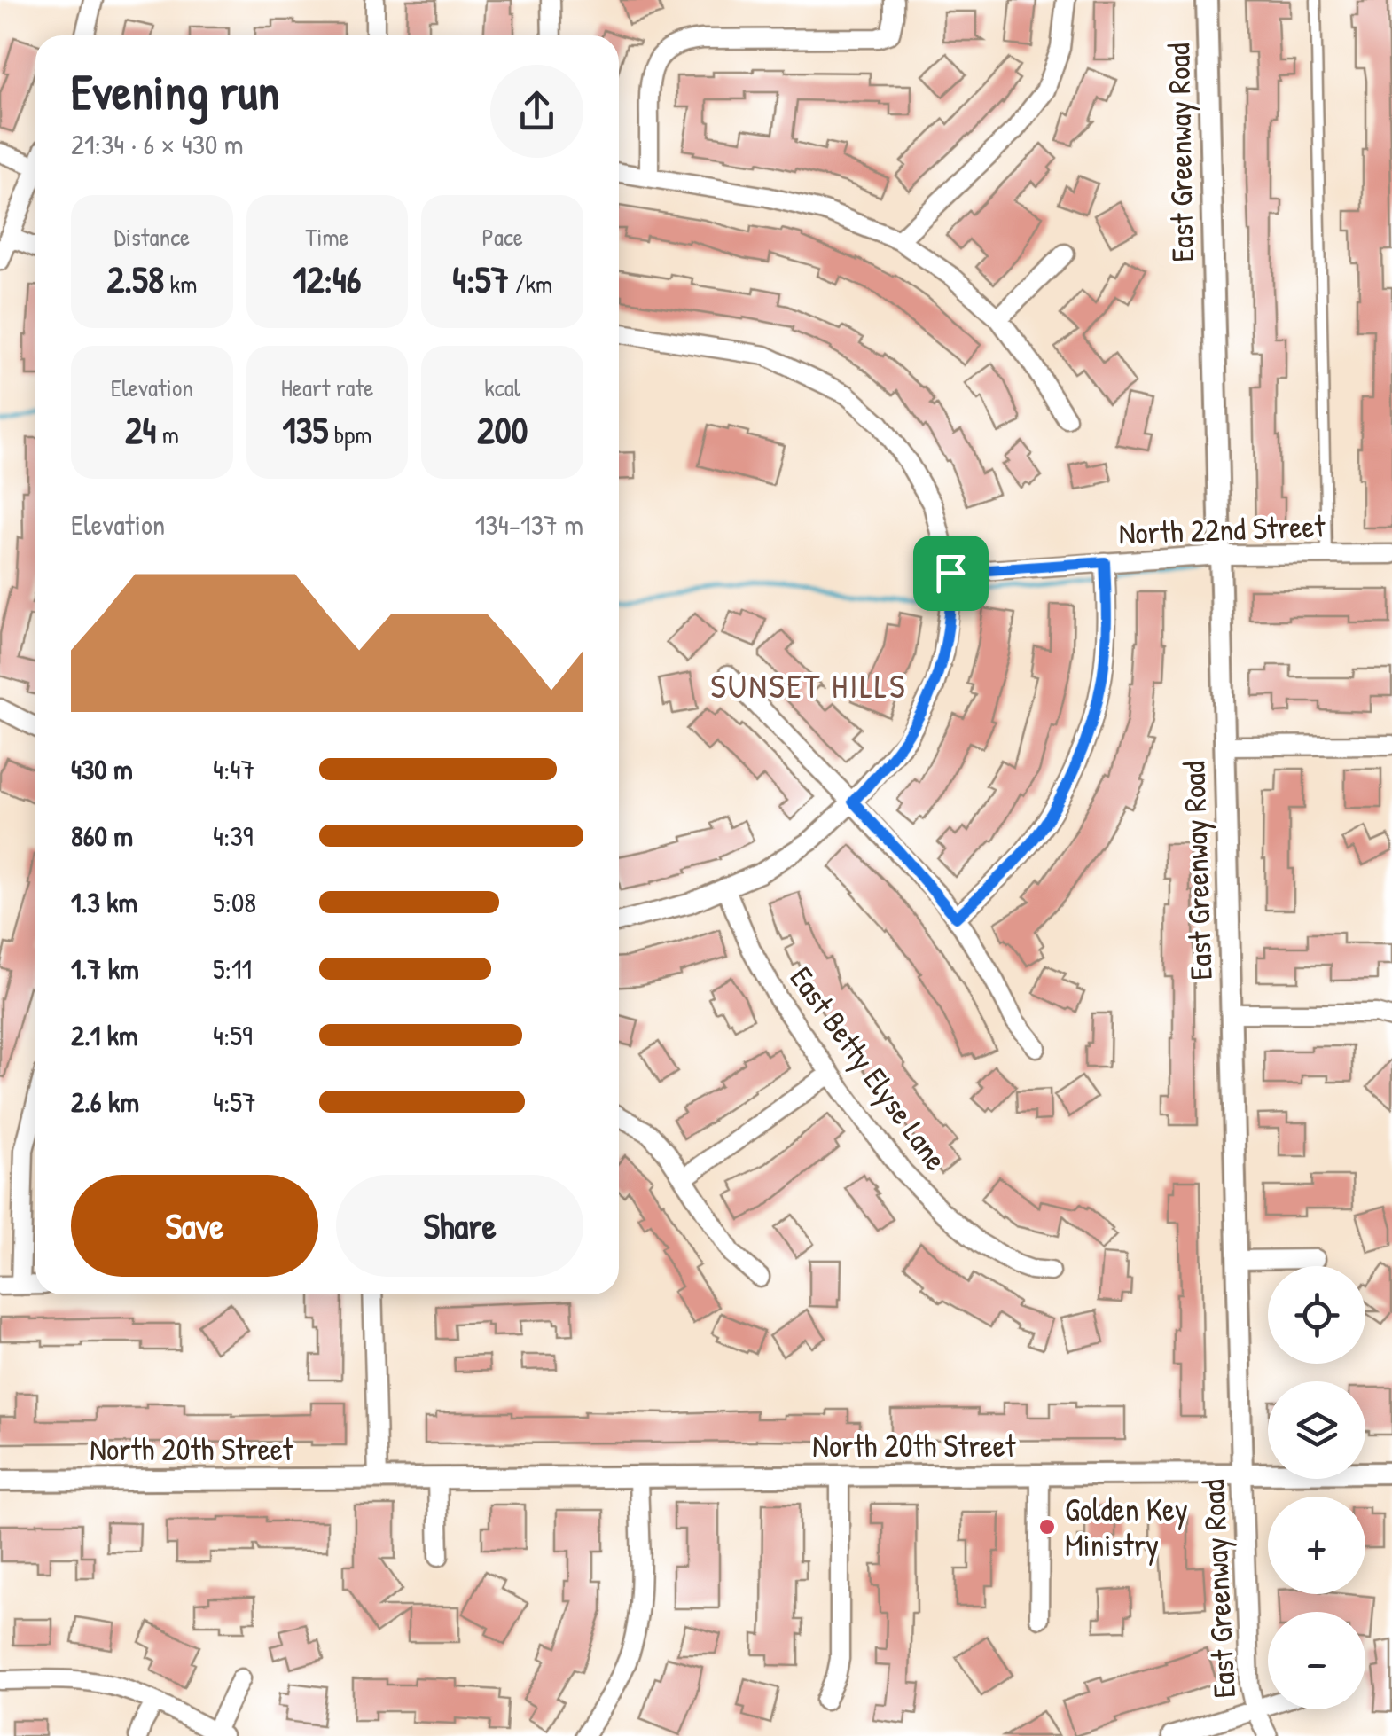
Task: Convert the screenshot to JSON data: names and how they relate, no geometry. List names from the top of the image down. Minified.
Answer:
{"streets":{"street":["East Greenway Road","North 22nd Street","East Betty Elyse Lane","North 20th Street"]},"crossings":[["East Greenway Road","North 22nd Street"],["East Greenway Road","North 20th Street"]],"districts":["SUNSET HILLS"],"places":["Golden Key Ministry"],"page":{"heading":["Evening run","21:34 · 6 × 430 m"],"stats":[["Distance","2.58 km"],["Time","12:46"],["Pace","4:57 /km"],["Elevation","24 m"],["Heart rate","135 bpm"],["kcal","200"]],"chart":["Elevation","134–137 m"],"list":[{"name":"430 m","note":"4:47"},{"name":"860 m","note":"4:39"},{"name":"1.3 km","note":"5:08"},{"name":"1.7 km","note":"5:11"},{"name":"2.1 km","note":"4:59"},{"name":"2.6 km","note":"4:57"}],"buttons":["Save","Share"],"map_buttons":["+","−"]}}
